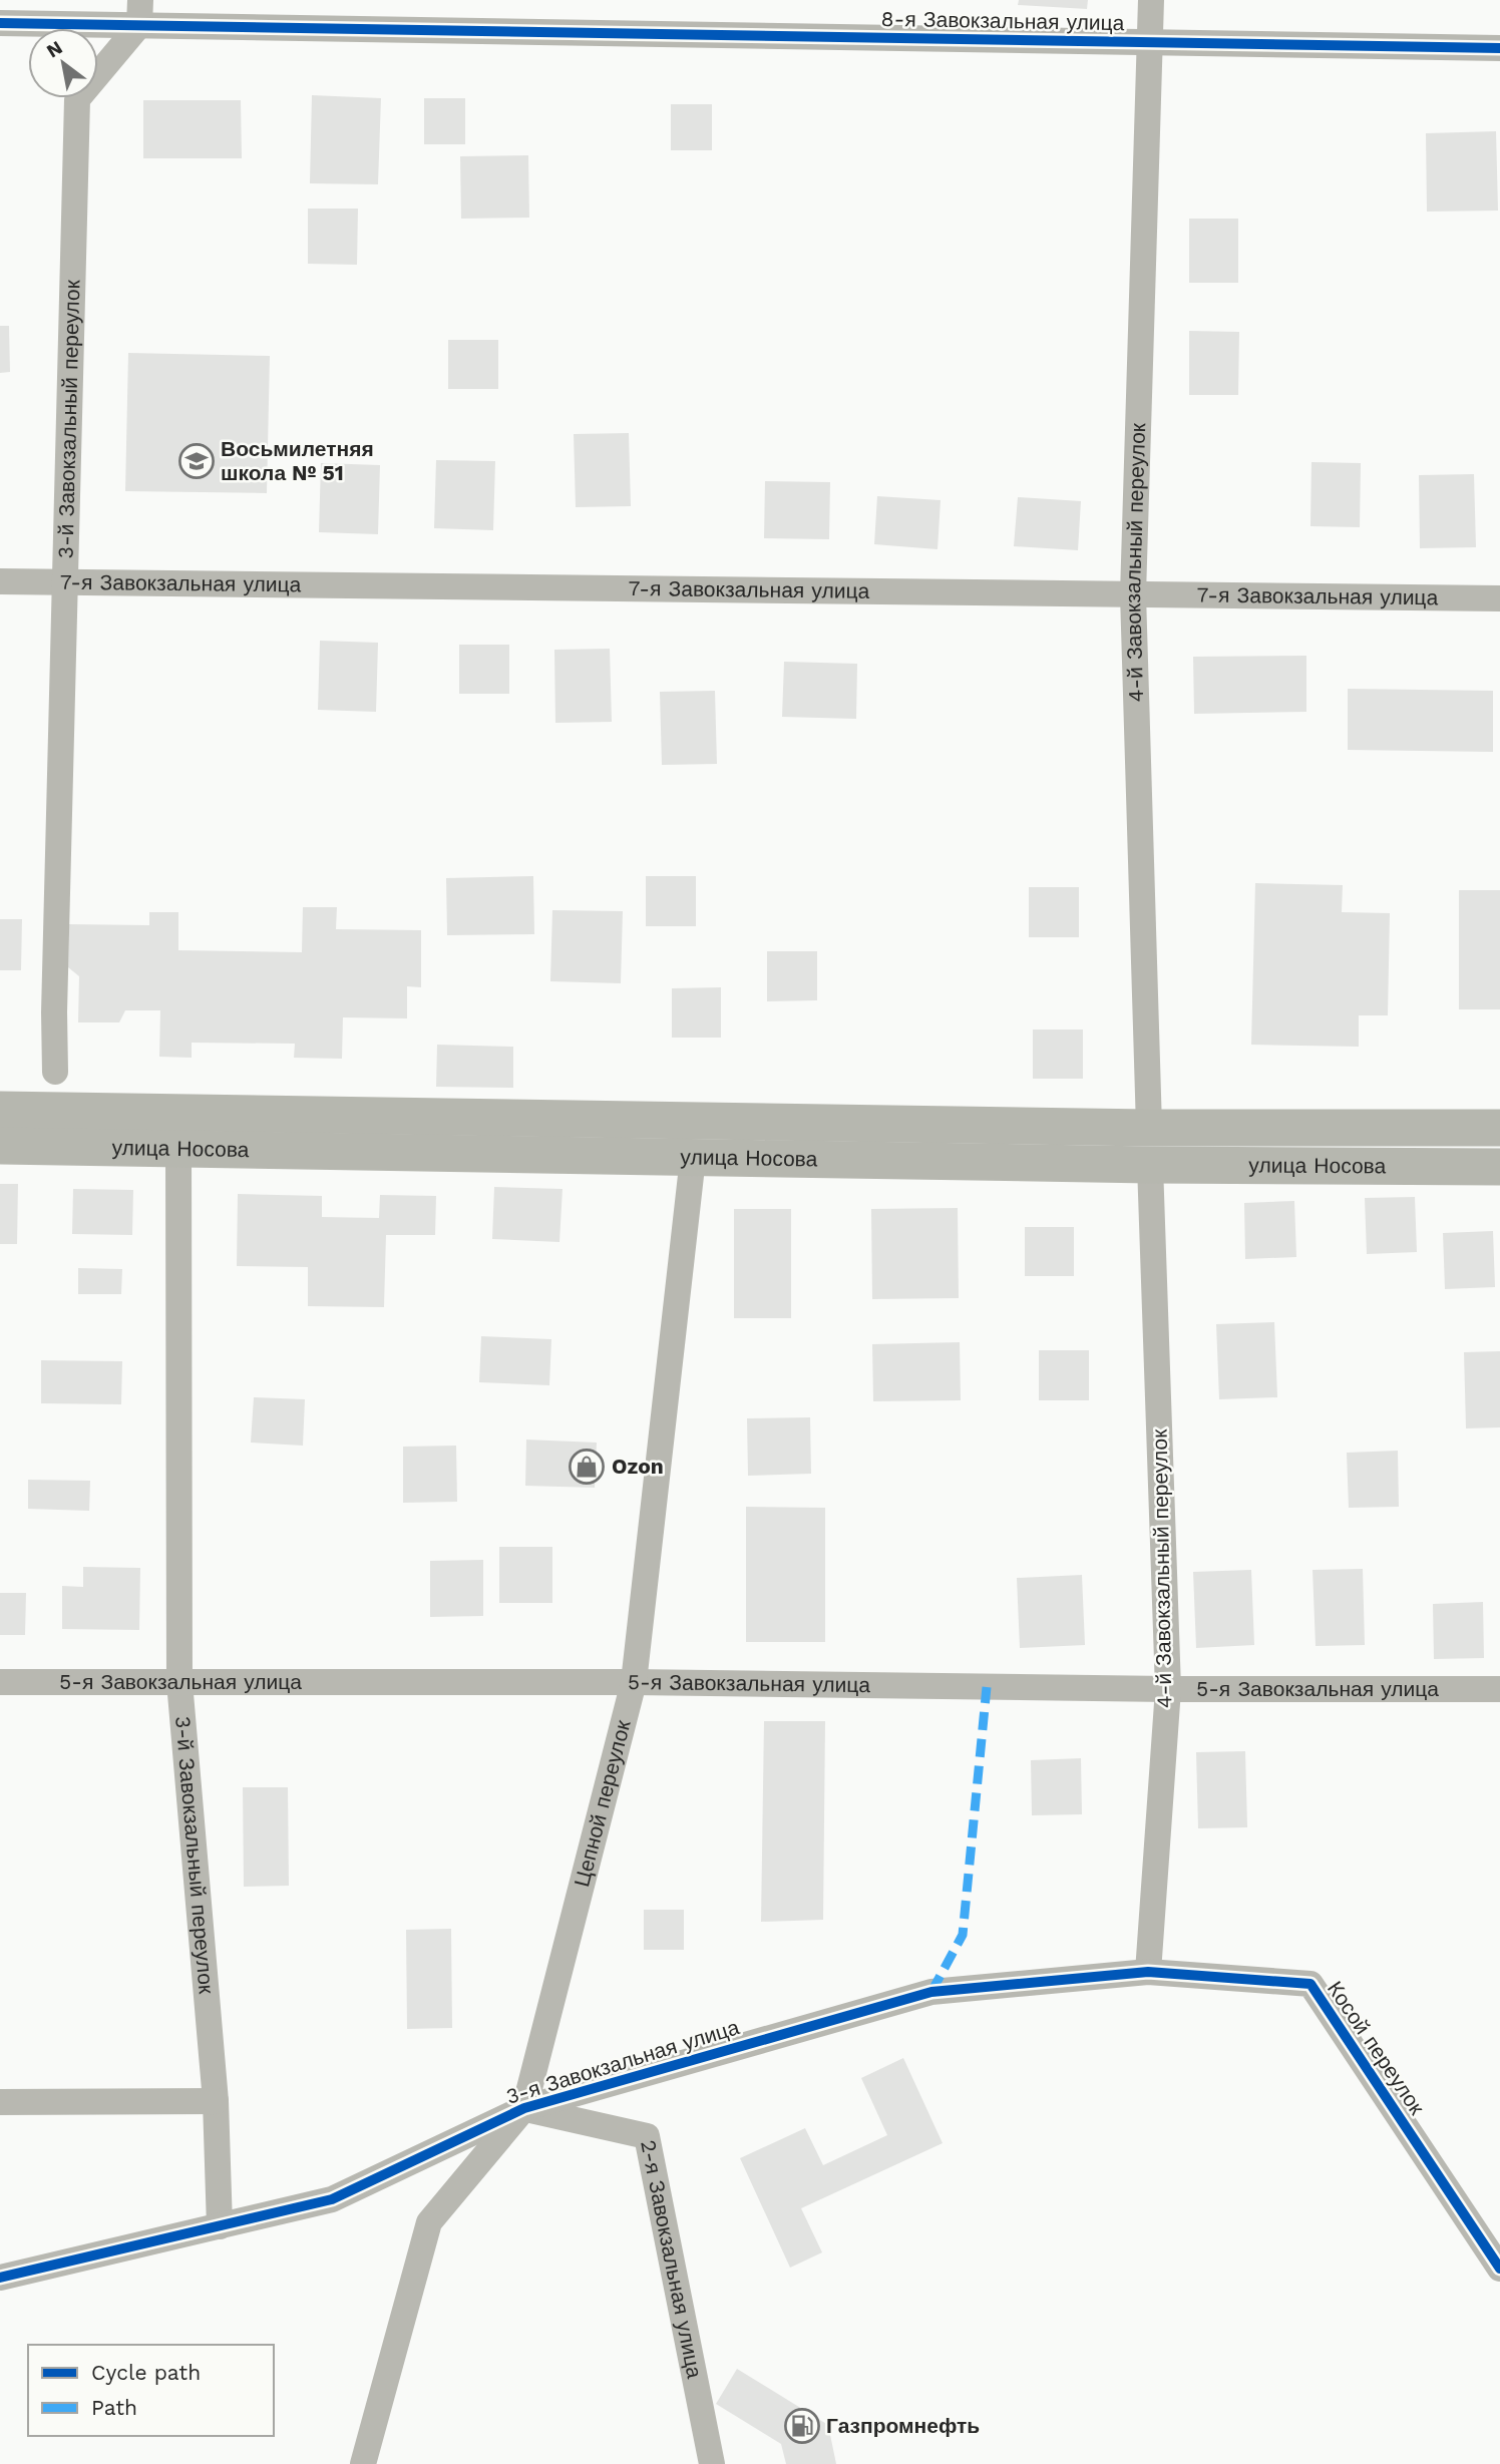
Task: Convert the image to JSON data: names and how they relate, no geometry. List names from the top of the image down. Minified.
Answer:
{"streets":{"main road":["улица Носова"],"street":["8-я Завокзальная улица","3-й Завокзальный переулок","4-й Завокзальный переулок","7-я Завокзальная улица","5-я Завокзальная улица","Цепной переулок","Косой переулок","3-я Завокзальная улица","2-я Завокзальная улица"]},"crossings":[["8-я Завокзальная улица","3-й Завокзальный переулок"],["8-я Завокзальная улица","4-й Завокзальный переулок"],["3-й Завокзальный переулок","7-я Завокзальная улица"],["3-й Завокзальный переулок","улица Носова"],["3-й Завокзальный переулок","5-я Завокзальная улица"],["3-й Завокзальный переулок","3-я Завокзальная улица"],["4-й Завокзальный переулок","7-я Завокзальная улица"],["4-й Завокзальный переулок","улица Носова"],["4-й Завокзальный переулок","5-я Завокзальная улица"],["4-й Завокзальный переулок","Косой переулок"],["4-й Завокзальный переулок","3-я Завокзальная улица"],["улица Носова","Цепной переулок"],["5-я Завокзальная улица","Цепной переулок"],["Цепной переулок","3-я Завокзальная улица"],["Цепной переулок","2-я Завокзальная улица"],["Косой переулок","3-я Завокзальная улица"],["3-я Завокзальная улица","2-я Завокзальная улица"]],"places":{"school or university":["Восьмилетняя школа № 51"],"shop":["Ozon"],"fuel station":["Газпромнефть"]},"legend":["Cycle path","Path"],"north":"top left"}
